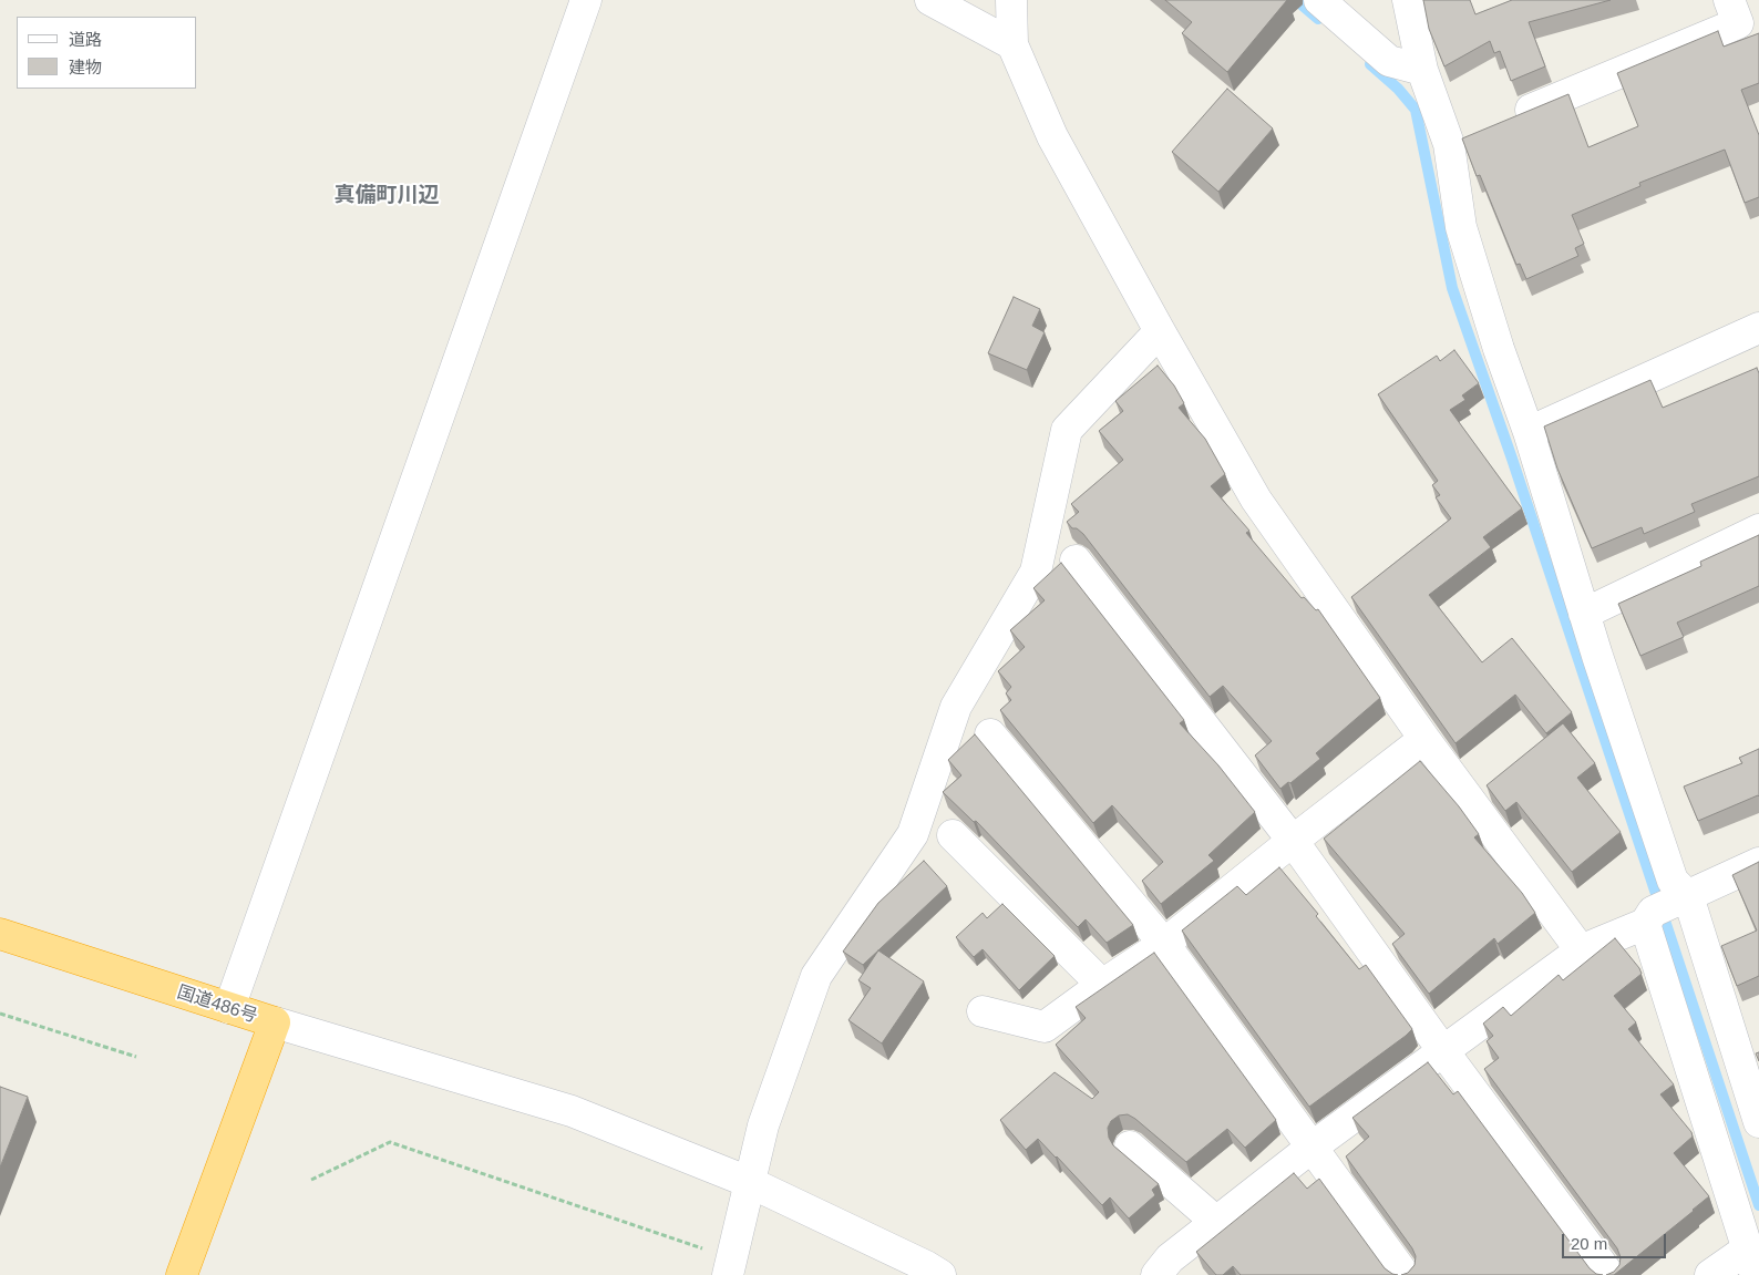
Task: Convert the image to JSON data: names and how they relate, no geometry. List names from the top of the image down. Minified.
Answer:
{"streets":{"highway":["国道486号"]},"districts":["真備町川辺"],"legend":["道路","建物"],"scale_bar":"20 m"}
